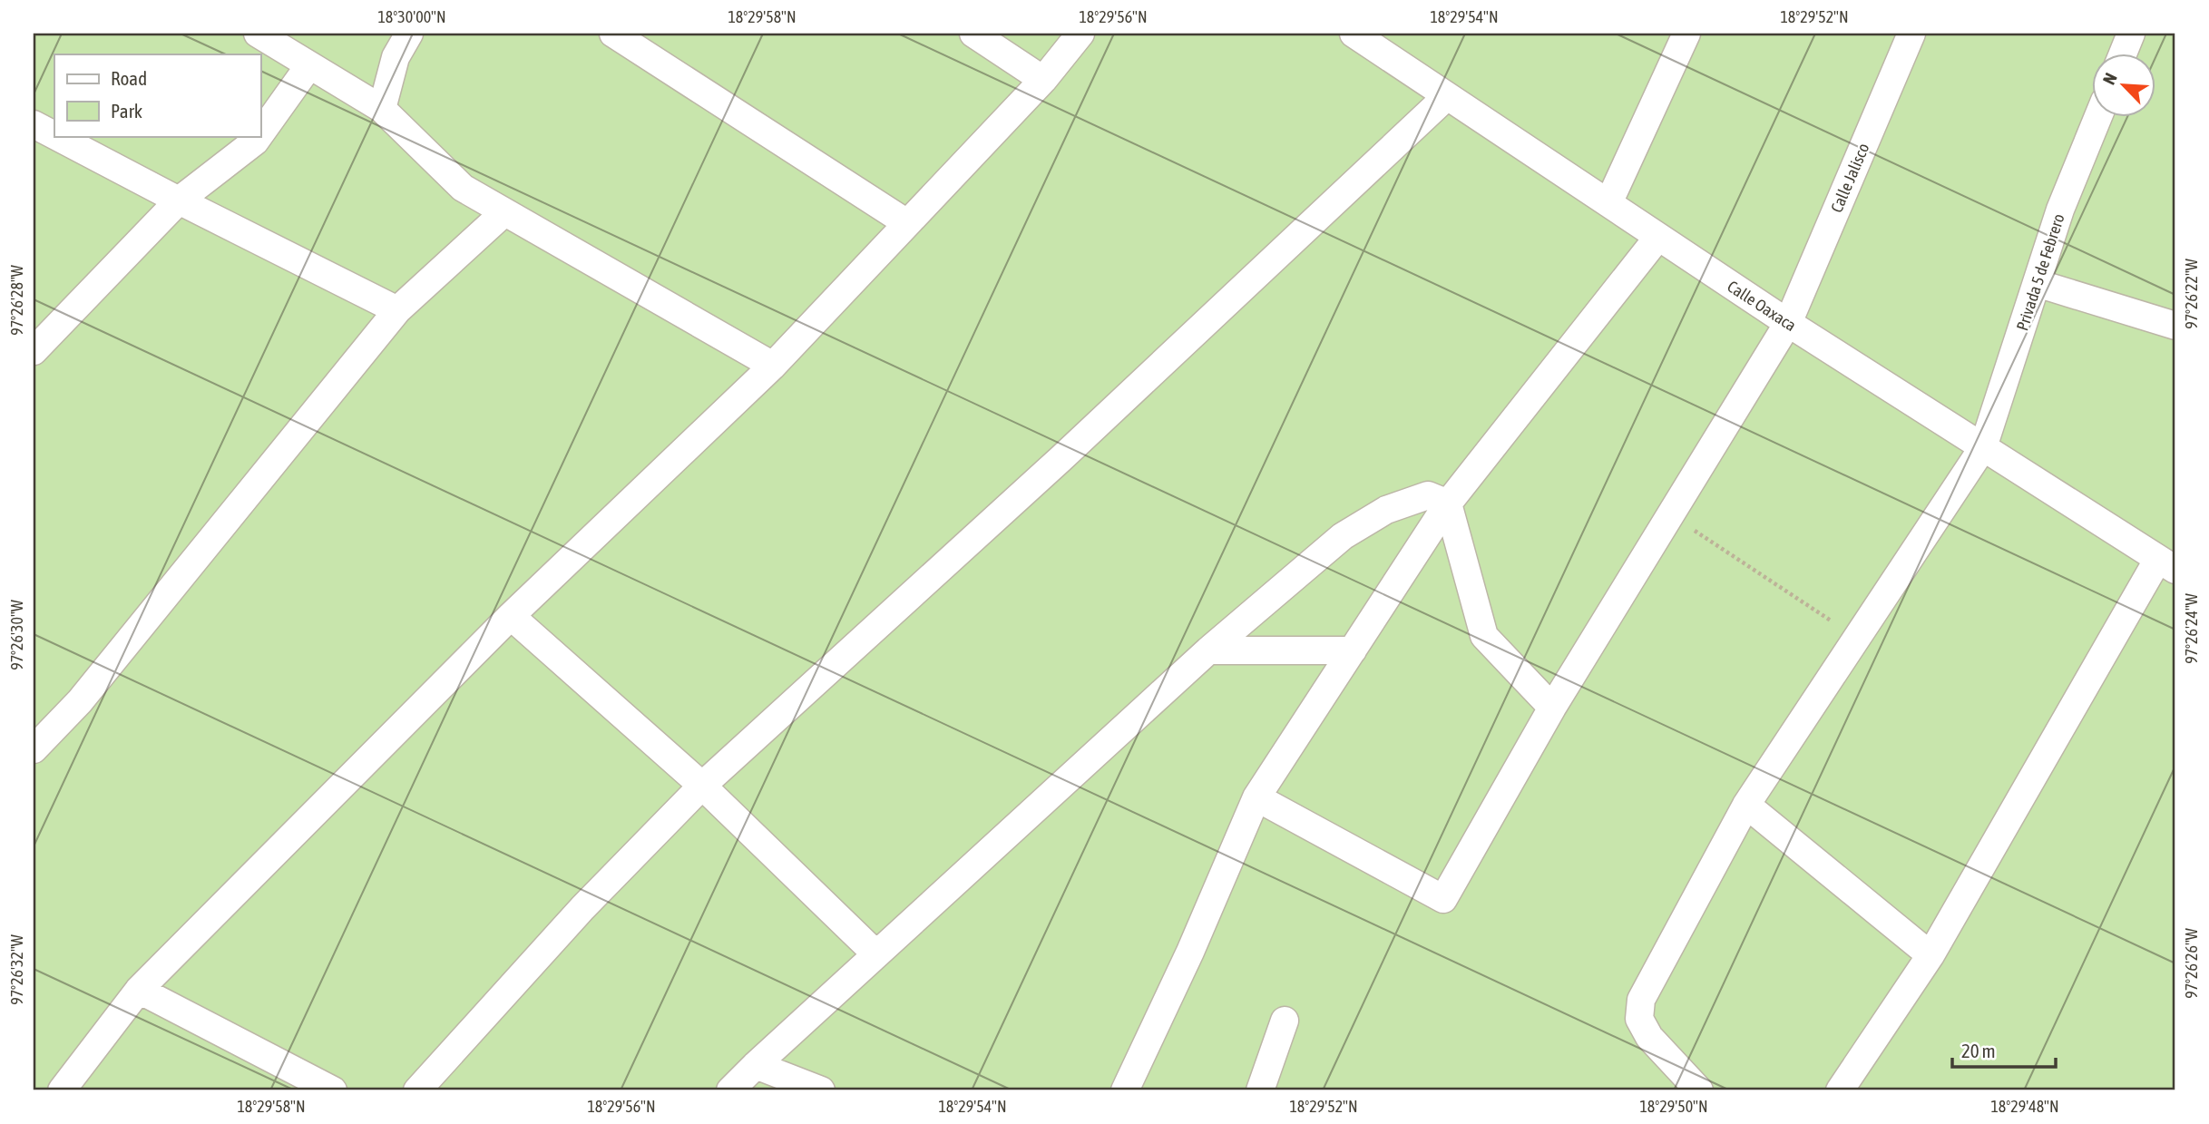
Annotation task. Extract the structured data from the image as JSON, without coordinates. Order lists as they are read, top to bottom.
{
  "streets": {
    "street": ["Calle Jalisco", "Privada 5 de Febrero", "Calle Oaxaca"]
  },
  "crossings": [
    ["Calle Jalisco", "Calle Oaxaca"],
    ["Privada 5 de Febrero", "Calle Oaxaca"]
  ],
  "legend": ["Road", "Park"],
  "scale_bar": "20 m",
  "north": "top left",
  "coordinates": [
    "18°30'00\"N",
    "18°29'58\"N",
    "18°29'56\"N",
    "18°29'54\"N",
    "18°29'52\"N",
    "97°26'22\"W",
    "97°26'28\"W",
    "97°26'24\"W",
    "97°26'30\"W",
    "97°26'26\"W",
    "97°26'32\"W",
    "18°29'50\"N",
    "18°29'48\"N"
  ]
}
